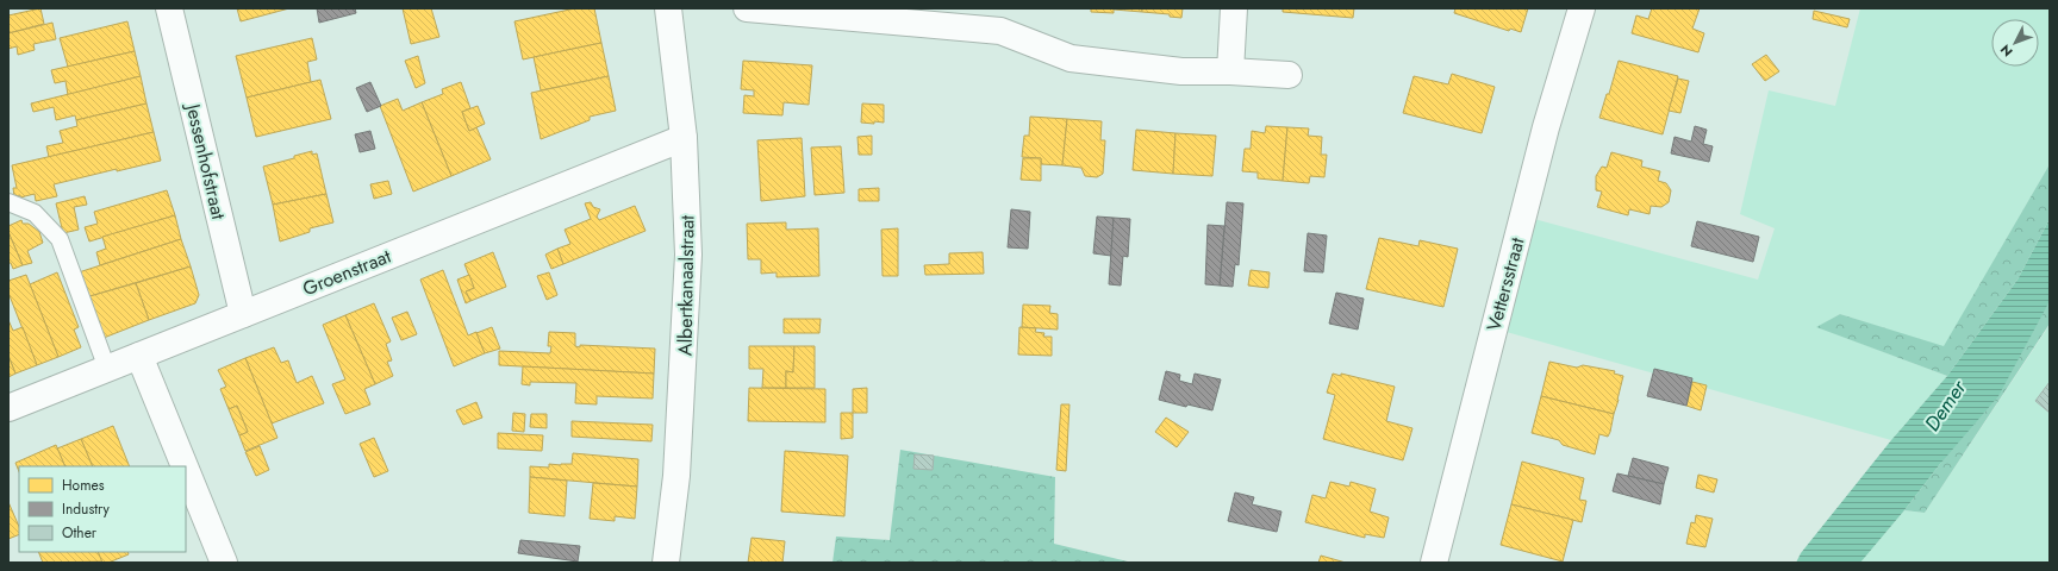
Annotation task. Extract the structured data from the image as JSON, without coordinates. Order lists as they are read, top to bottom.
{
  "streets": {
    "street": [
      "Jessenhofstraat",
      "Groenstraat",
      "Vettersstraat",
      "Albertkanaalstraat"
    ]
  },
  "crossings": [
    ["Jessenhofstraat", "Groenstraat"],
    ["Groenstraat", "Albertkanaalstraat"]
  ],
  "water": ["Demer"],
  "legend": ["Homes", "Industry", "Other"],
  "north": "bottom left"
}
